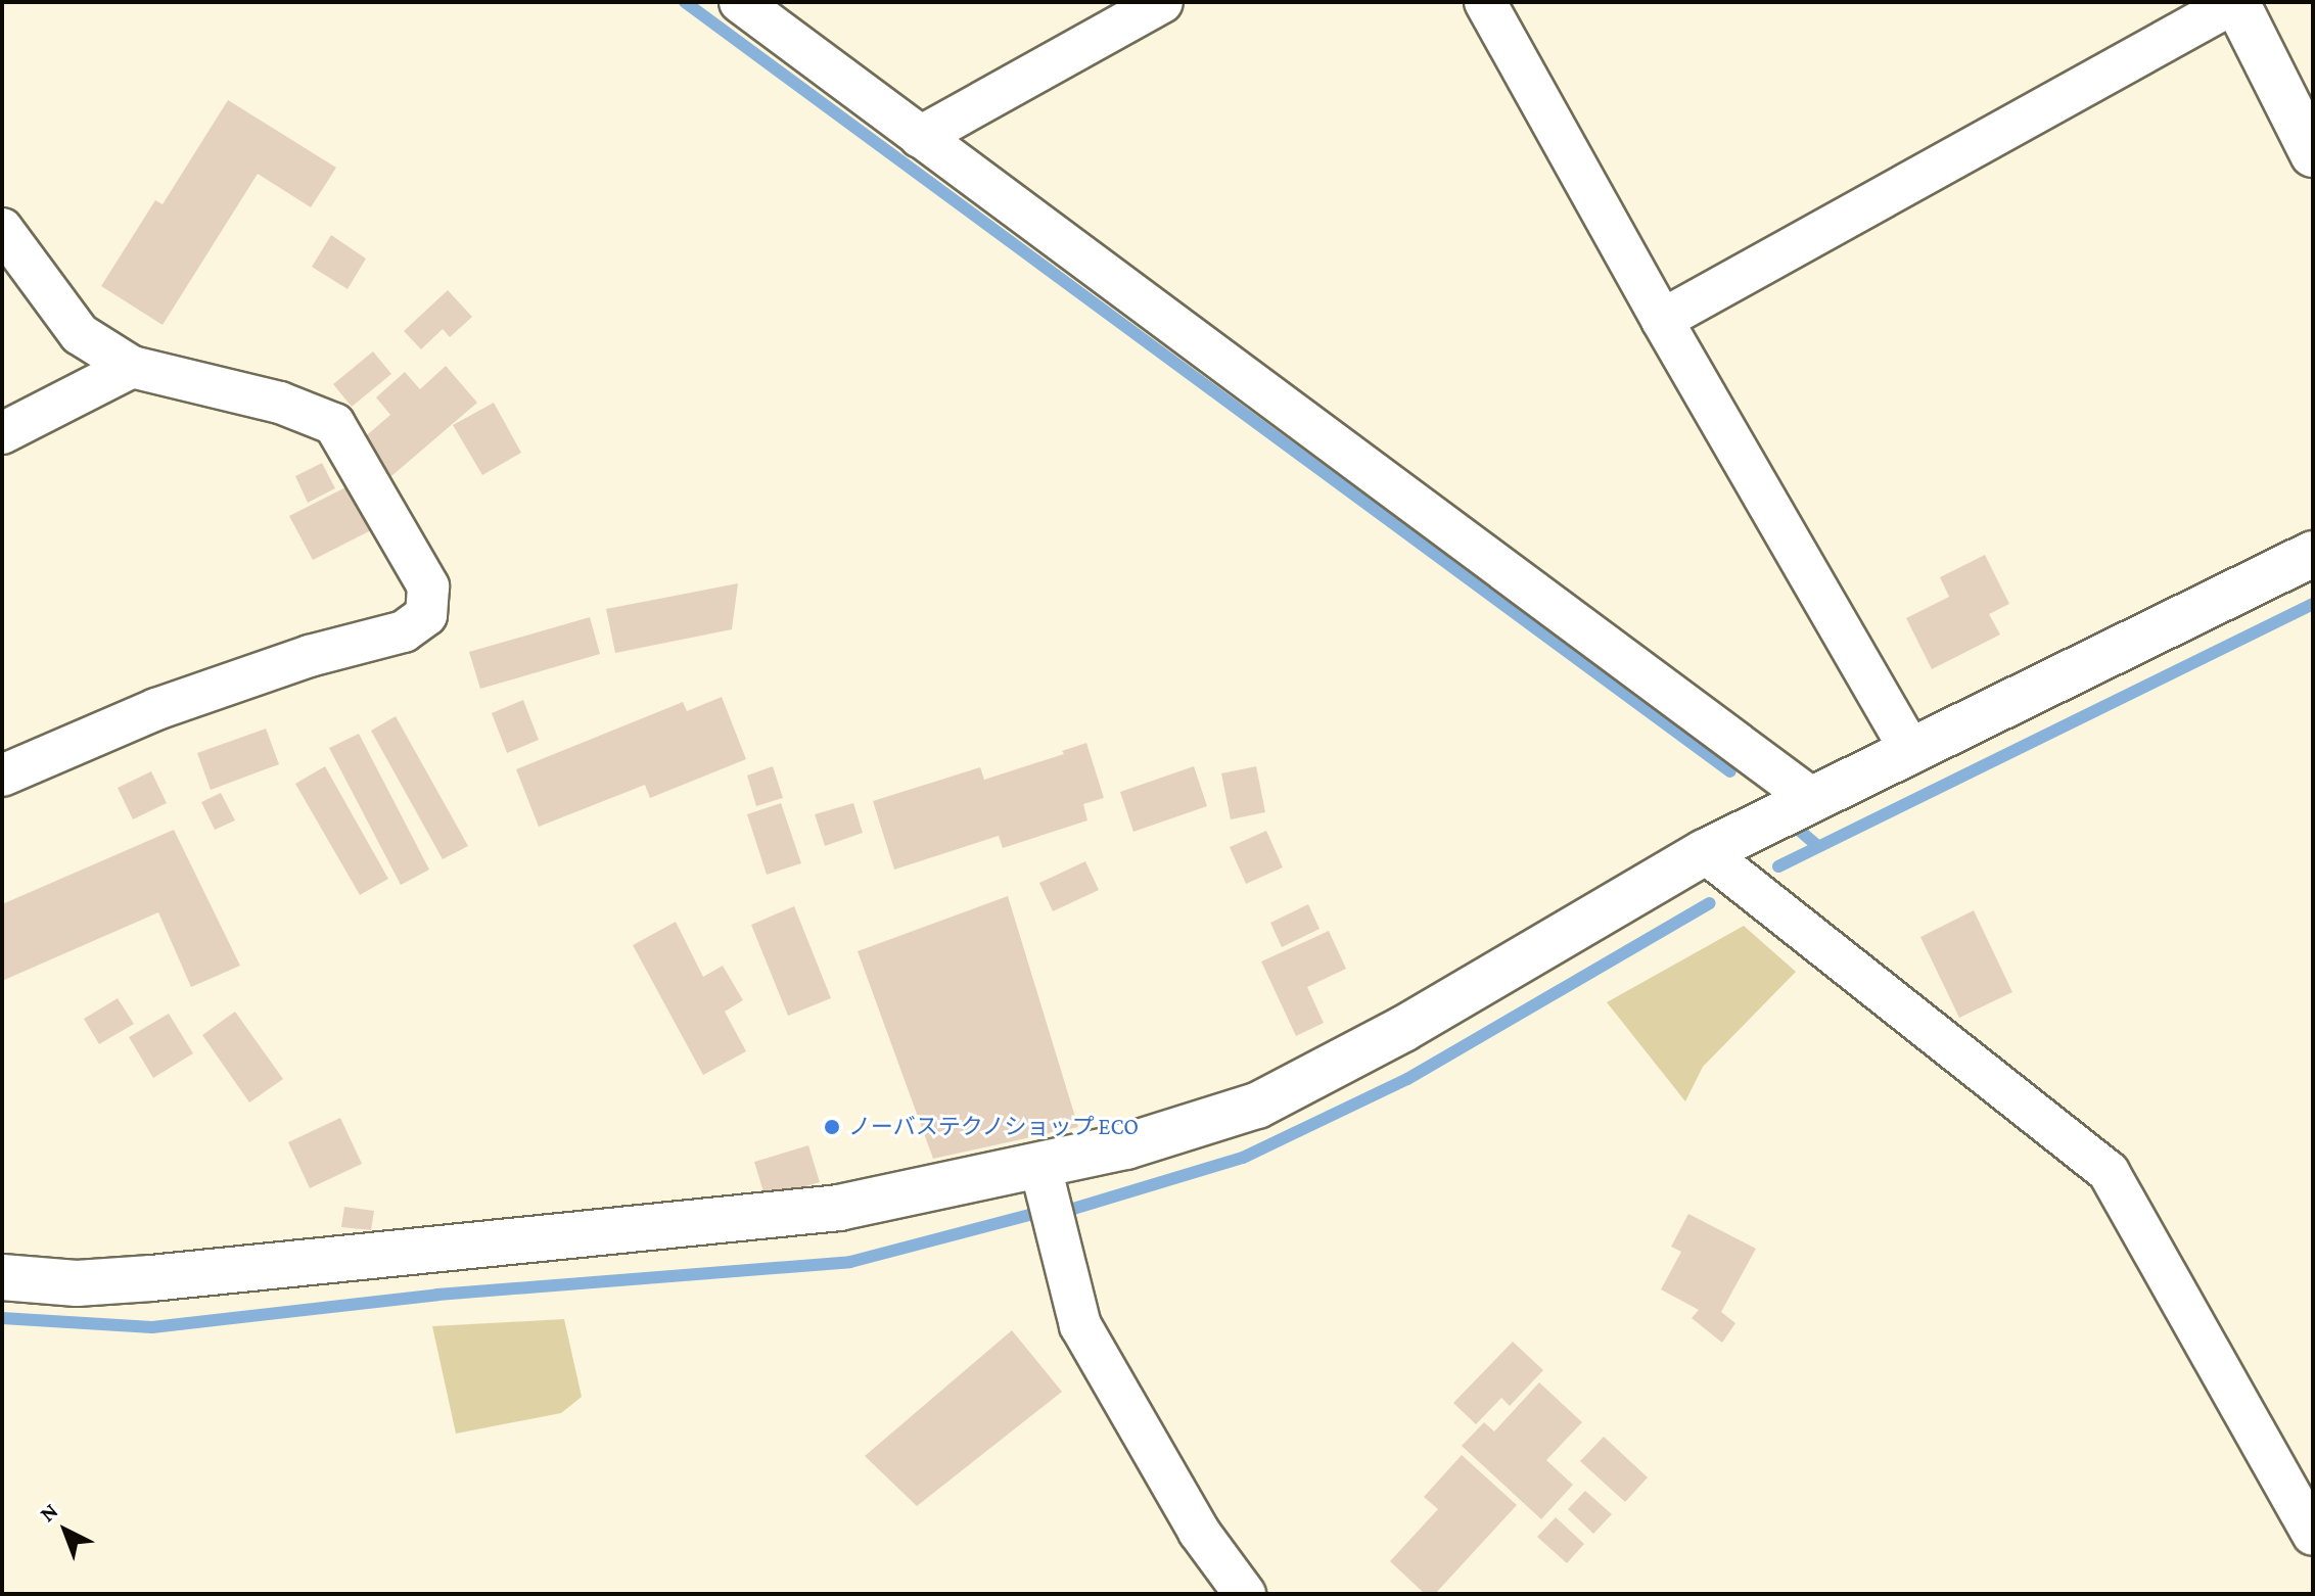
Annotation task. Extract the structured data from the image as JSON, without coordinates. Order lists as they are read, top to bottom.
{
  "places": ["ノーバステクノショップ ECO"],
  "north": "top left"
}
